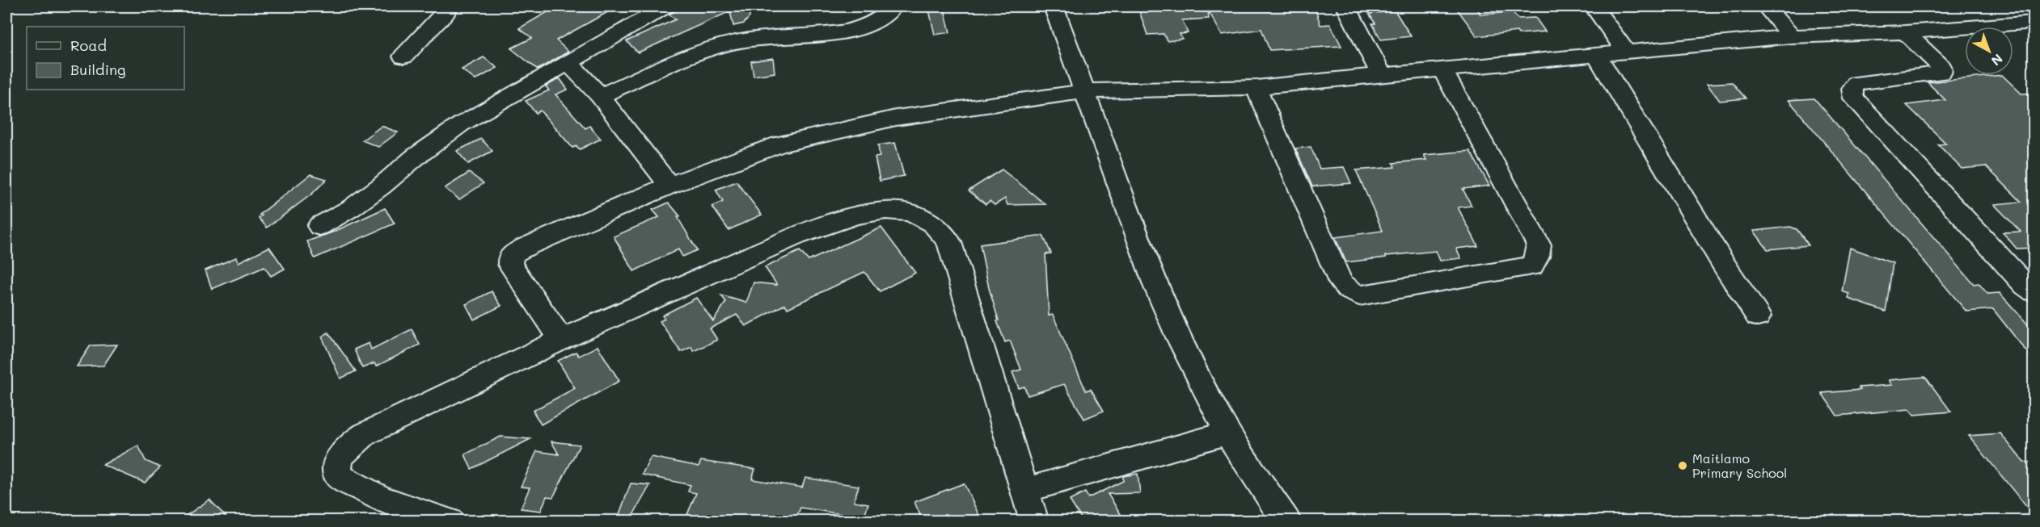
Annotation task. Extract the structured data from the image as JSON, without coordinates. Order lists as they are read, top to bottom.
{
  "places": ["Maitlamo Primary School"],
  "legend": ["Road", "Building"],
  "north": "bottom right"
}
